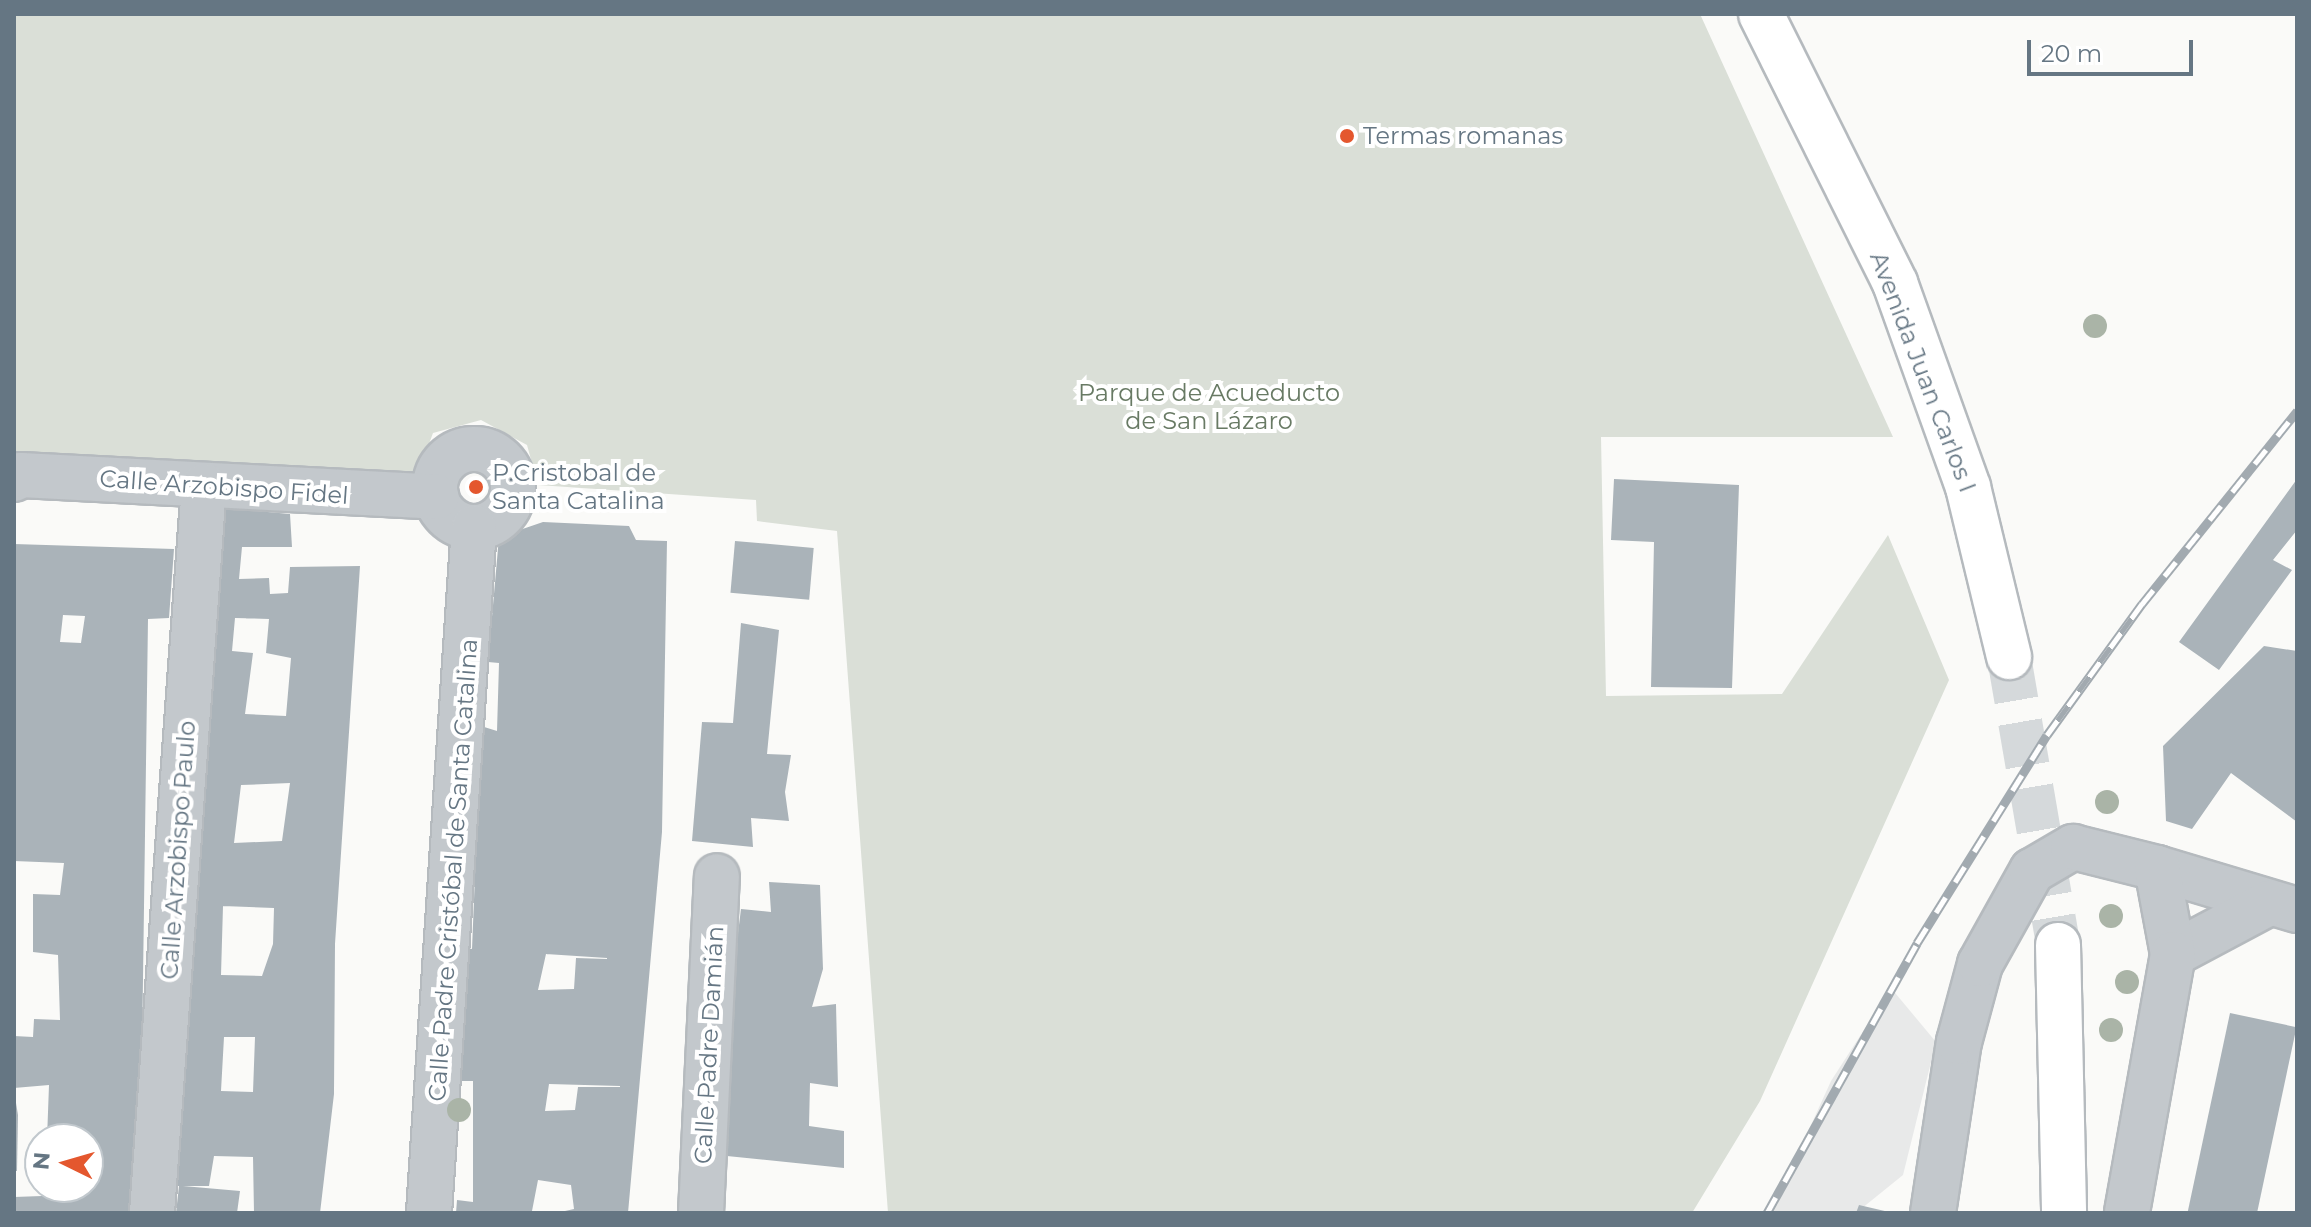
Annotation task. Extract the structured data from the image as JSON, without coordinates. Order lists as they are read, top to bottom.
{
  "streets": {
    "main road": ["Avenida Juan Carlos I"],
    "street": [
      "Calle Arzobispo Fidel",
      "Calle Arzobispo Paulo",
      "Calle Padre Cristóbal de Santa Catalina",
      "Calle Padre Damián"
    ]
  },
  "crossings": [
    ["Calle Arzobispo Fidel", "Calle Arzobispo Paulo"],
    ["Calle Arzobispo Fidel", "Calle Padre Cristóbal de Santa Catalina"]
  ],
  "parks": ["Parque de Acueducto de San Lázaro"],
  "places": ["Termas romanas", "P.Cristobal de Santa Catalina"],
  "scale_bar": "20 m",
  "north": "left"
}
